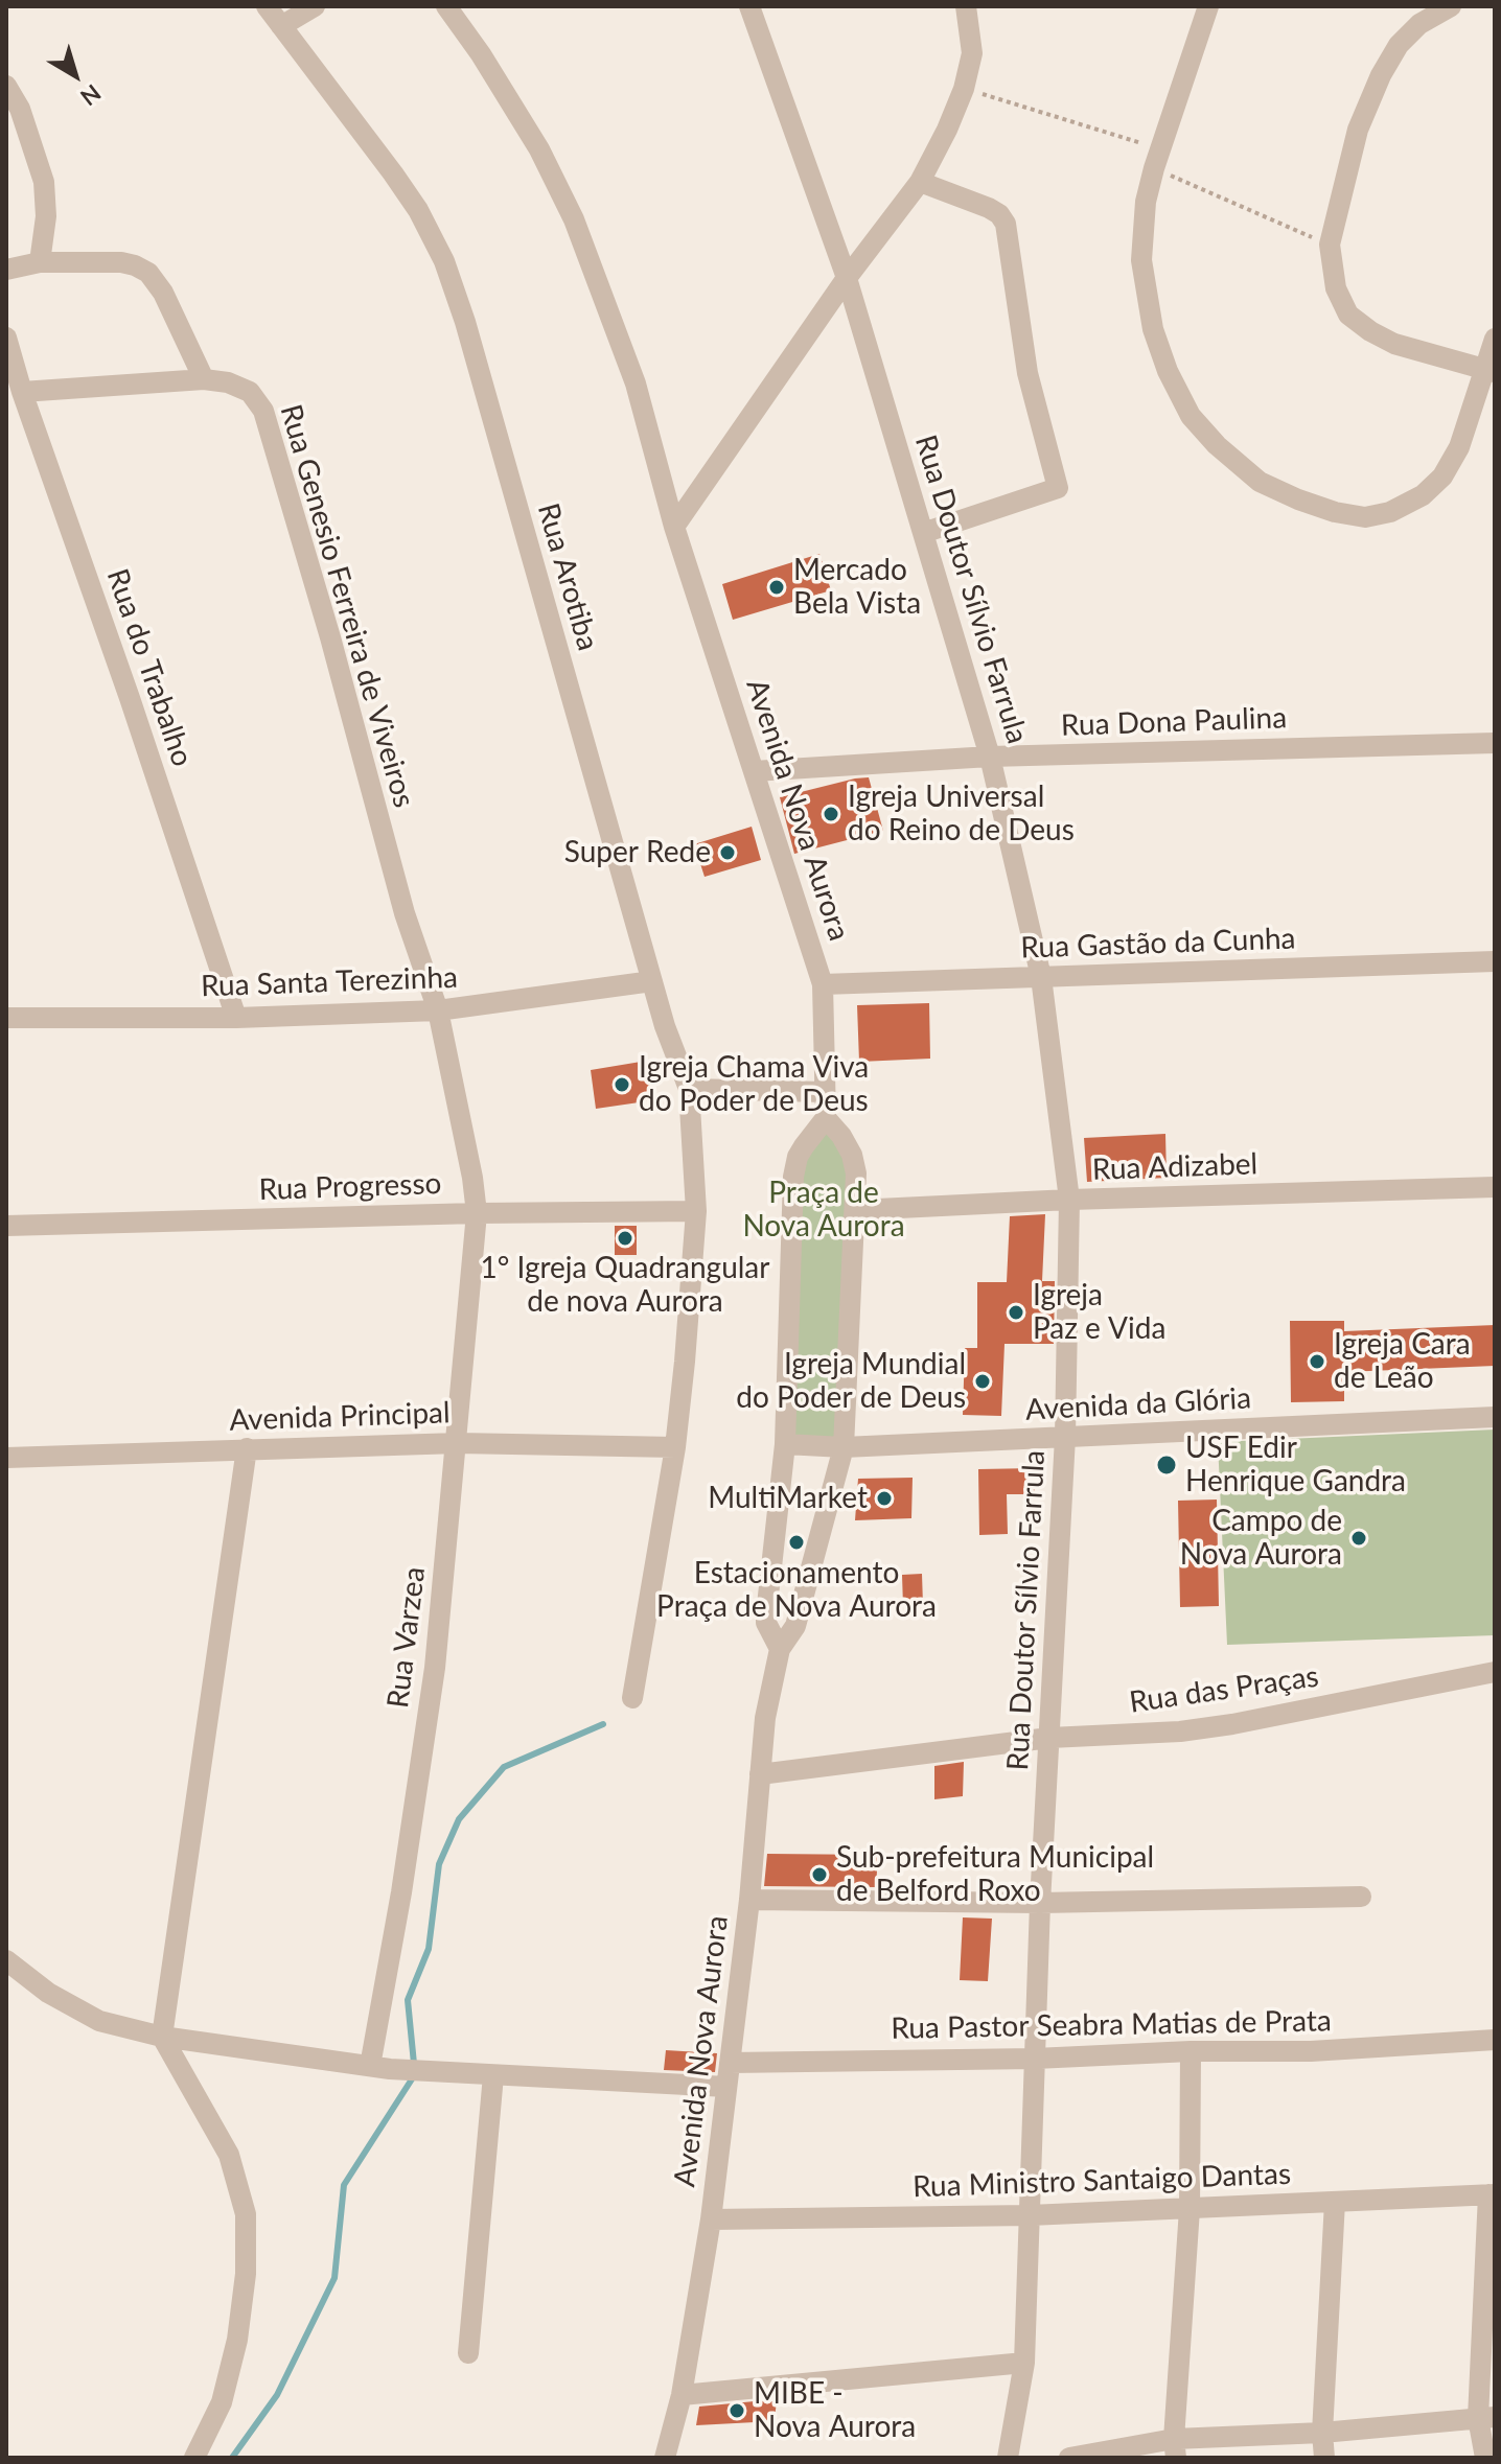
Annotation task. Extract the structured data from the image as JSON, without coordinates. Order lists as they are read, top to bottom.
{
  "streets": {
    "street": [
      "Rua Arotiba",
      "Rua Doutor Sílvio Farrula",
      "Rua Genesio Ferreira de Viveiros",
      "Rua do Trabalho",
      "Rua Dona Paulina",
      "Avenida Nova Aurora",
      "Rua Gastão da Cunha",
      "Rua Santa Terezinha",
      "Rua Adizabel",
      "Rua Progresso",
      "Avenida da Glória",
      "Avenida Principal",
      "Rua Varzea",
      "Rua das Praças",
      "Rua Pastor Seabra Matias de Prata",
      "Rua Ministro Santaigo Dantas"
    ]
  },
  "crossings": [
    ["Rua Arotiba", "Rua Santa Terezinha"],
    ["Rua Arotiba", "Rua Progresso"],
    ["Rua Arotiba", "Avenida Principal"],
    ["Rua Doutor Sílvio Farrula", "Rua Dona Paulina"],
    ["Rua Doutor Sílvio Farrula", "Rua Gastão da Cunha"],
    ["Rua Doutor Sílvio Farrula", "Rua Adizabel"],
    ["Rua Doutor Sílvio Farrula", "Avenida da Glória"],
    ["Rua Doutor Sílvio Farrula", "Rua das Praças"],
    ["Rua Doutor Sílvio Farrula", "Rua Pastor Seabra Matias de Prata"],
    ["Rua Doutor Sílvio Farrula", "Rua Ministro Santaigo Dantas"],
    ["Rua Genesio Ferreira de Viveiros", "Rua do Trabalho"],
    ["Rua Genesio Ferreira de Viveiros", "Rua Santa Terezinha"],
    ["Rua Genesio Ferreira de Viveiros", "Rua Progresso"],
    ["Rua Genesio Ferreira de Viveiros", "Rua Varzea"],
    ["Rua do Trabalho", "Rua Santa Terezinha"],
    ["Rua Dona Paulina", "Avenida Nova Aurora"],
    ["Avenida Nova Aurora", "Rua Gastão da Cunha"],
    ["Avenida Nova Aurora", "Rua Adizabel"],
    ["Avenida Nova Aurora", "Avenida da Glória"],
    ["Avenida Nova Aurora", "Rua das Praças"],
    ["Avenida Nova Aurora", "Rua Pastor Seabra Matias de Prata"],
    ["Avenida Nova Aurora", "Rua Ministro Santaigo Dantas"],
    ["Rua Progresso", "Rua Varzea"],
    ["Avenida Principal", "Rua Varzea"]
  ],
  "parks": ["Praça de Nova Aurora"],
  "places": [
    "Mercado Bela Vista",
    "Igreja Universal do Reino de Deus",
    "Super Rede",
    "Igreja Chama Viva do Poder de Deus",
    "1° Igreja Quadrangular de nova Aurora",
    "Igreja Paz e Vida",
    "Igreja Cara de Leão",
    "Igreja Mundial do Poder de Deus",
    "USF Edir Henrique Gandra",
    "MultiMarket",
    "Campo de Nova Aurora",
    "Estacionamento Praça de Nova Aurora",
    "Sub-prefeitura Municipal de Belford Roxo",
    "MIBE - Nova Aurora"
  ],
  "north": "bottom right"
}
